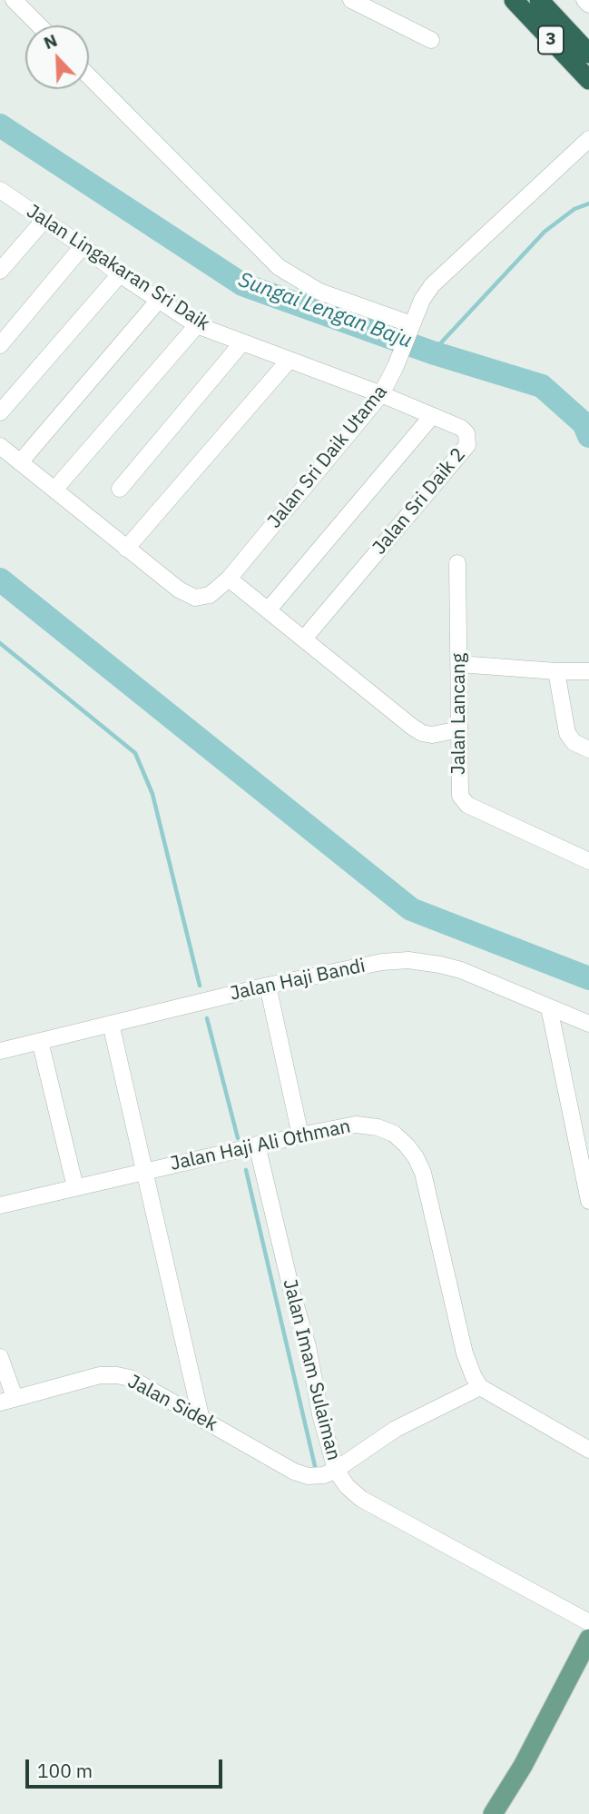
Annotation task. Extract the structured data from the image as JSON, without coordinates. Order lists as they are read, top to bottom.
{
  "streets": {
    "highway": ["3"],
    "street": [
      "Jalan Lingakaran Sri Daik",
      "Jalan Sri Daik Utama",
      "Jalan Sri Daik 2",
      "Jalan Lancang",
      "Jalan Haji Bandi",
      "Jalan Haji Ali Othman",
      "Jalan Imam Sulaiman",
      "Jalan Sidek"
    ]
  },
  "crossings": [
    ["Jalan Lingakaran Sri Daik", "Jalan Sri Daik Utama"],
    ["Jalan Lingakaran Sri Daik", "Jalan Sri Daik 2"],
    ["Jalan Sri Daik Utama", "Jalan Sri Daik 2"],
    ["Jalan Haji Ali Othman", "Jalan Imam Sulaiman"],
    ["Jalan Imam Sulaiman", "Jalan Sidek"]
  ],
  "water": ["Sungai Lengan Baju"],
  "scale_bar": "100 m",
  "north": "top left"
}
